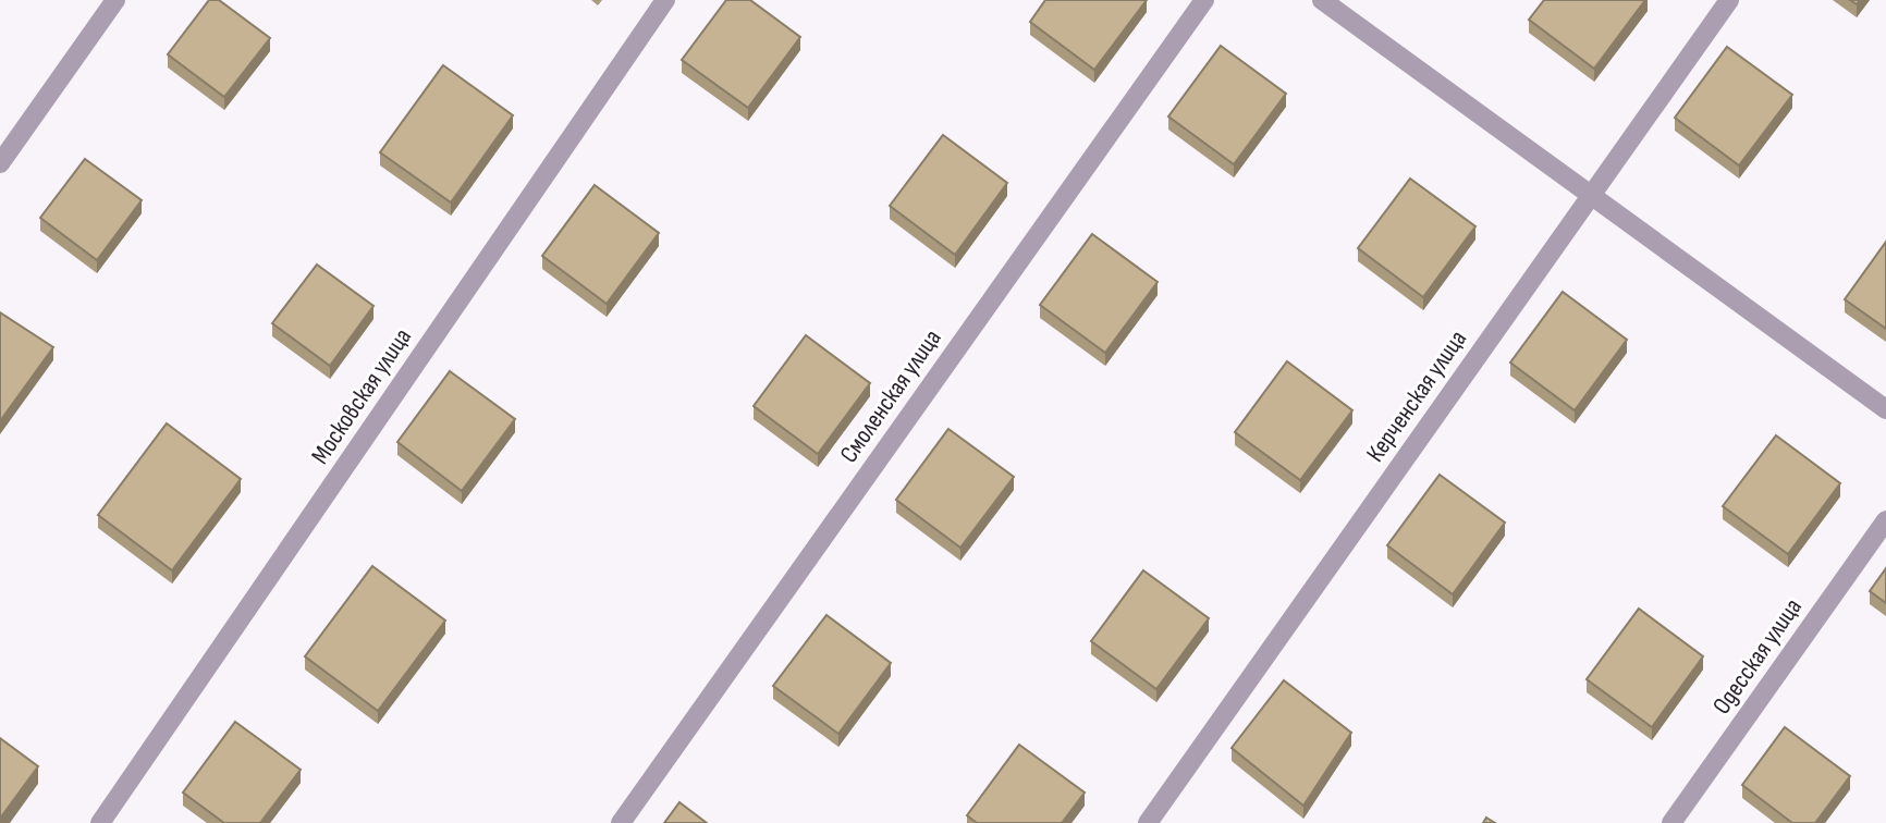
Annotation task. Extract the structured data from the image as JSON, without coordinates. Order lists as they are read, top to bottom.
{
  "streets": {
    "street": [
      "Московская улица",
      "Смоленская улица",
      "Керченская улица",
      "Одесская улица"
    ]
  }
}
